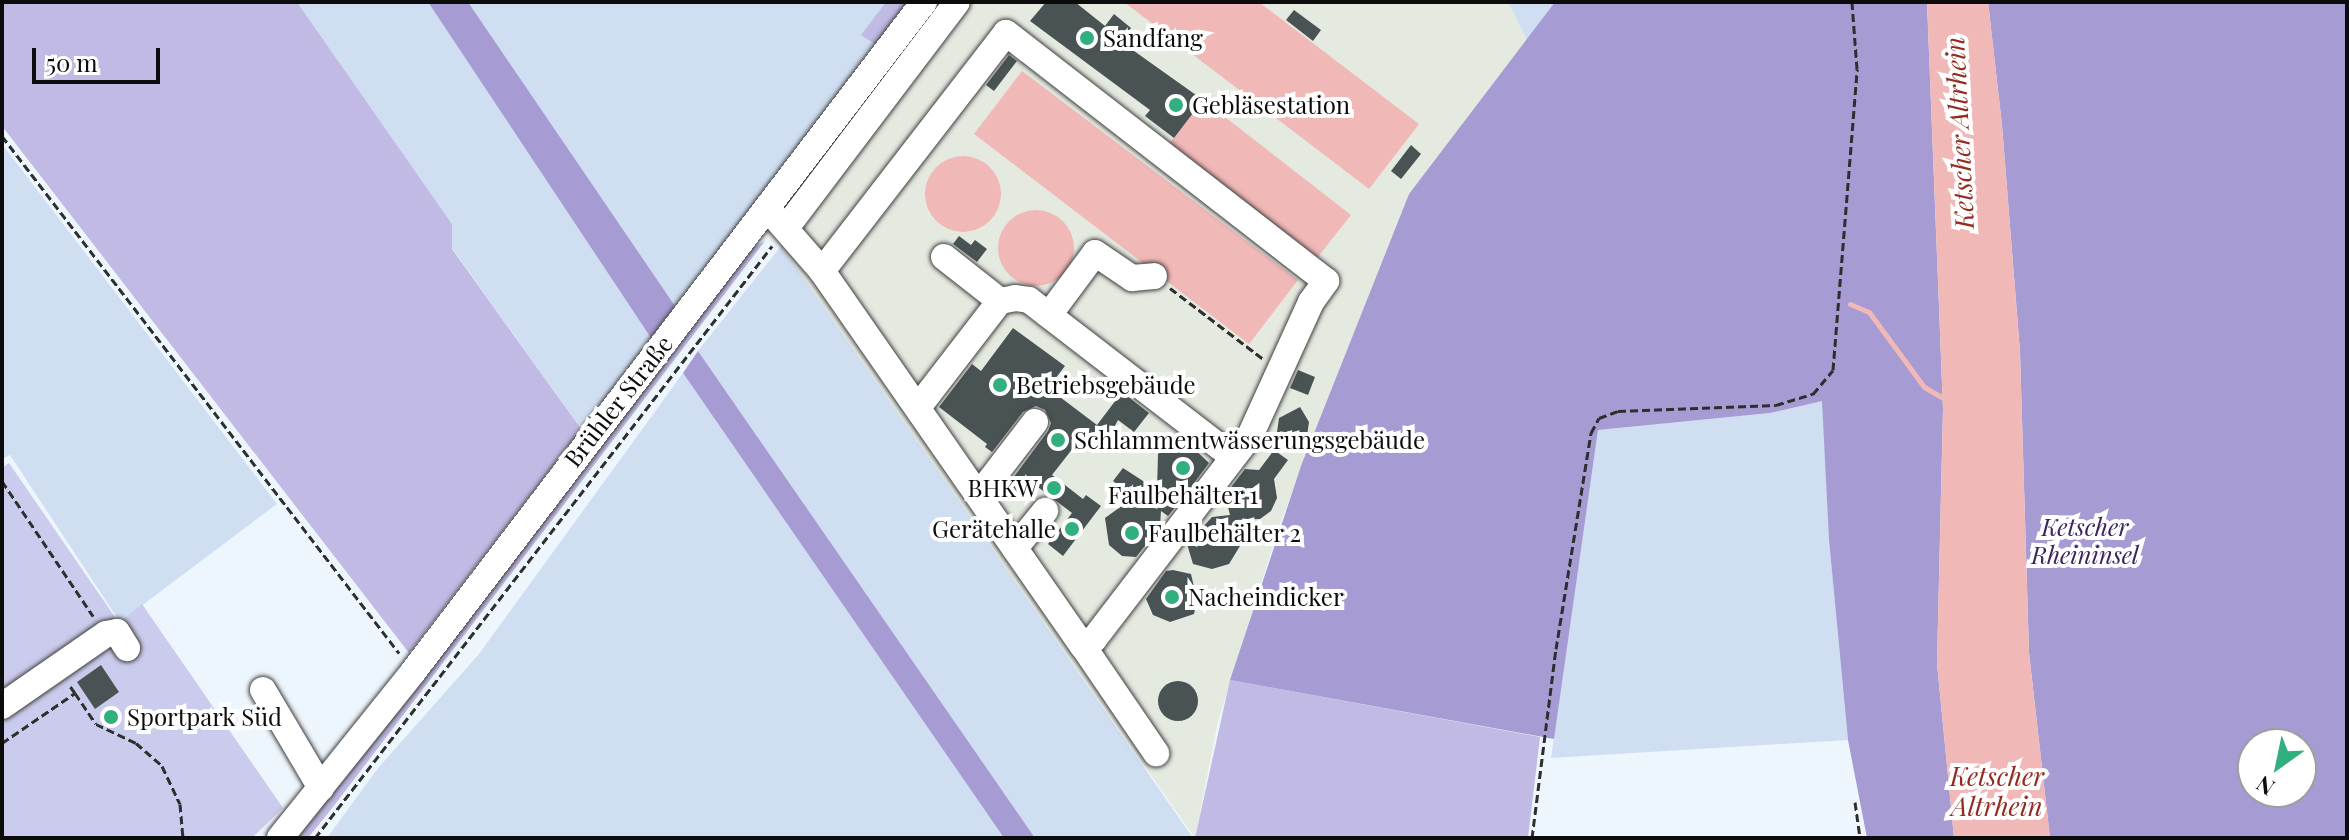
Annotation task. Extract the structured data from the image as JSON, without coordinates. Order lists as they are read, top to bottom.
{
  "streets": {
    "street": ["Brühler Straße"]
  },
  "water": ["Ketscher Altrhein"],
  "parks": ["Ketscher Rheininsel"],
  "places": [
    "Sandfang",
    "Gebläsestation",
    "Betriebsgebäude",
    "Schlammentwässerungsgebäude",
    "Faulbehälter 1",
    "BHKW",
    "Gerätehalle",
    "Faulbehälter 2",
    "Nacheindicker",
    "Sportpark Süd"
  ],
  "scale_bar": "50 m",
  "north": "bottom left"
}
